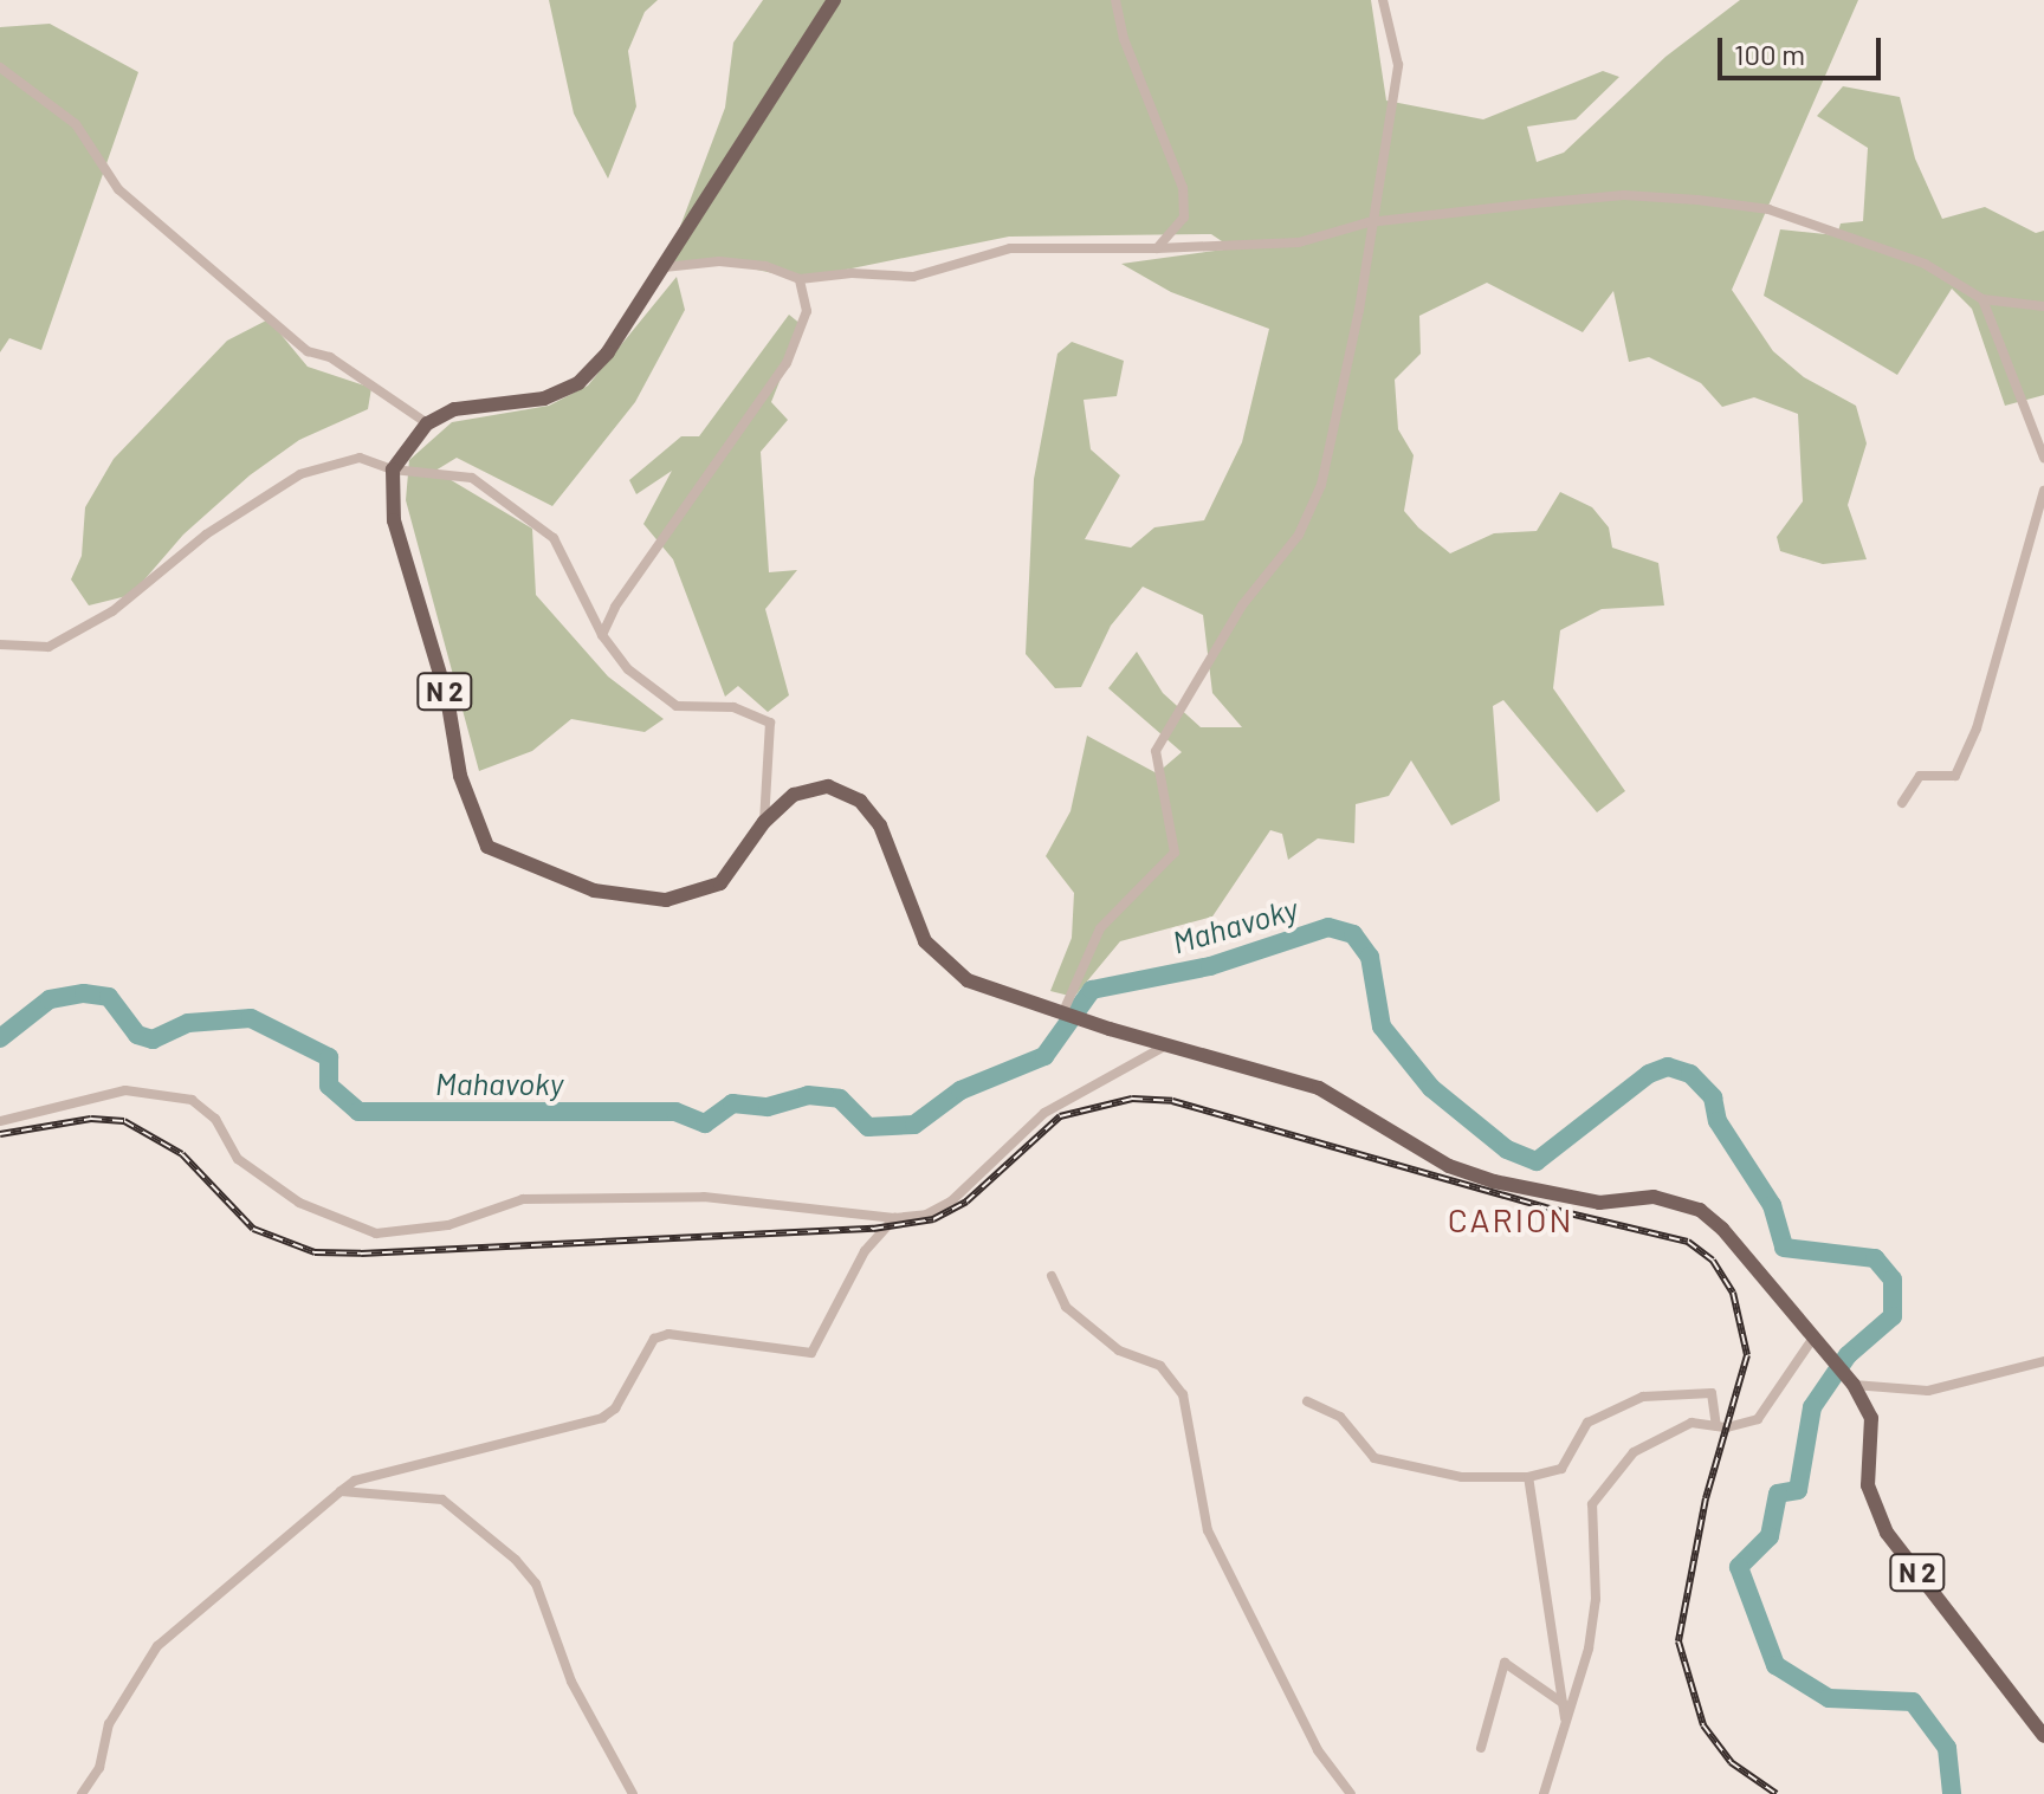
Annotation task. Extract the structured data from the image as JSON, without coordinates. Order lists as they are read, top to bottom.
{
  "streets": {
    "main road": ["N 2"]
  },
  "districts": ["CARION"],
  "water": ["Mahavoky"],
  "scale_bar": "100 m"
}
